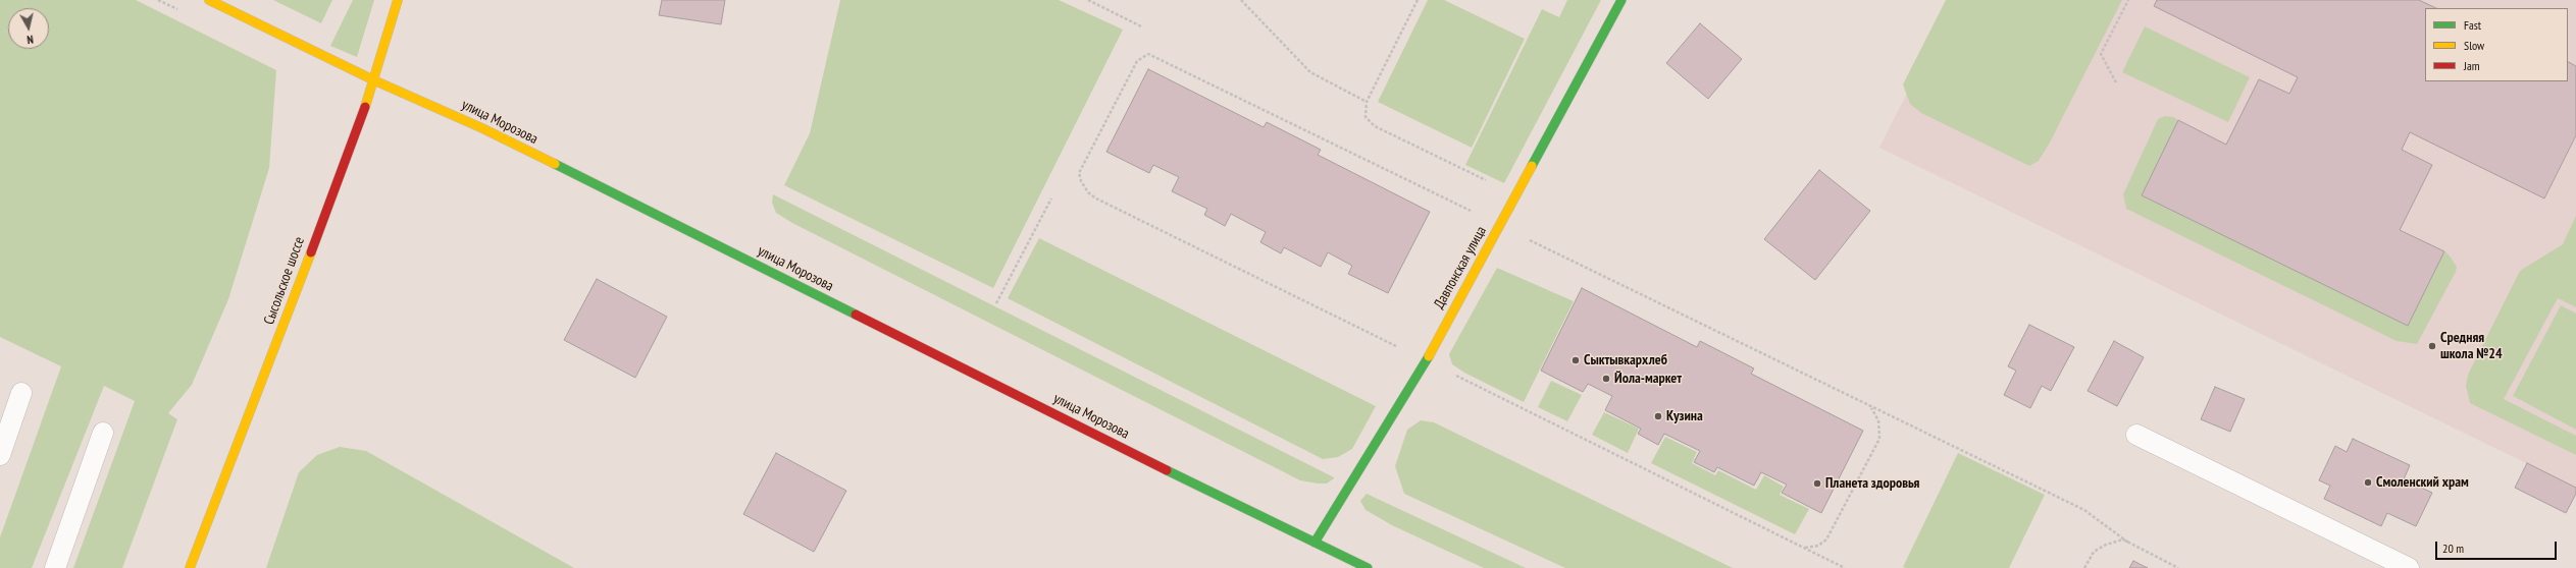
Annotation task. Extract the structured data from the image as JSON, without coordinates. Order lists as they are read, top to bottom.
{
  "streets": {
    "main road": ["улица Морозова", "Давпонская улица", "Сысольское шоссе"]
  },
  "crossings": [
    ["улица Морозова", "Давпонская улица"],
    ["улица Морозова", "Сысольское шоссе"]
  ],
  "places": [
    "Средняя школа №24",
    "Сыктывкархлеб",
    "Йола-маркет",
    "Кузина",
    "Смоленский храм",
    "Планета здоровья"
  ],
  "legend": ["Fast", "Slow", "Jam"],
  "scale_bar": "20 m",
  "north": "bottom"
}
